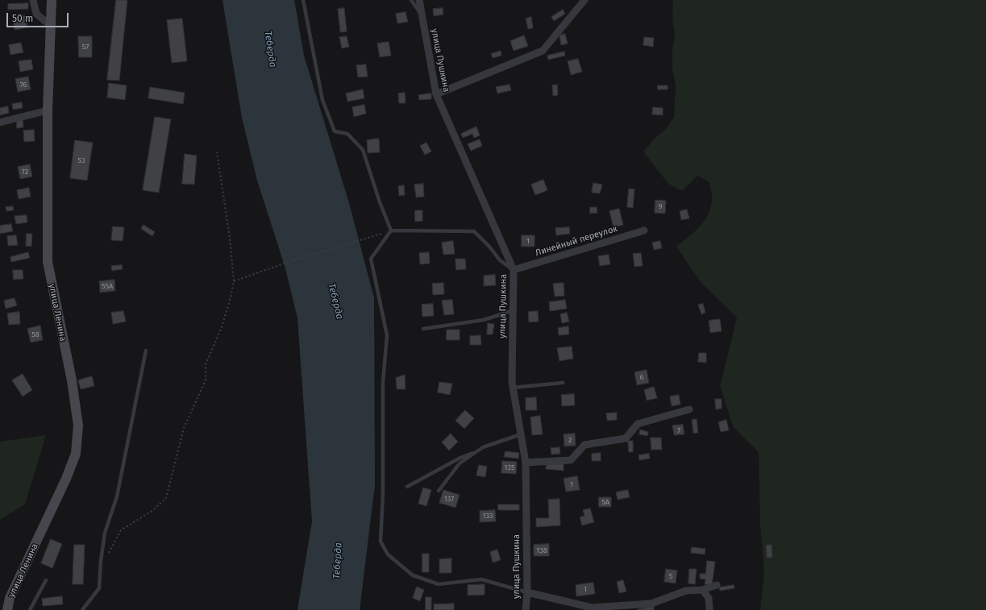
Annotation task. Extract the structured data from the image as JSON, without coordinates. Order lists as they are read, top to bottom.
{
  "streets": {
    "main road": ["улица Ленина"],
    "street": ["улица Пушкина", "Линейный переулок"]
  },
  "crossings": [
    ["улица Пушкина", "Линейный переулок"]
  ],
  "water": ["Теберда"],
  "house_numbers": [
    "57",
    "76",
    "53",
    "72",
    "9",
    "1",
    "55А",
    "58",
    "6",
    "7",
    "2",
    "135",
    "1",
    "137",
    "5А",
    "133",
    "138",
    "5",
    "1"
  ],
  "scale_bar": "50 m"
}
